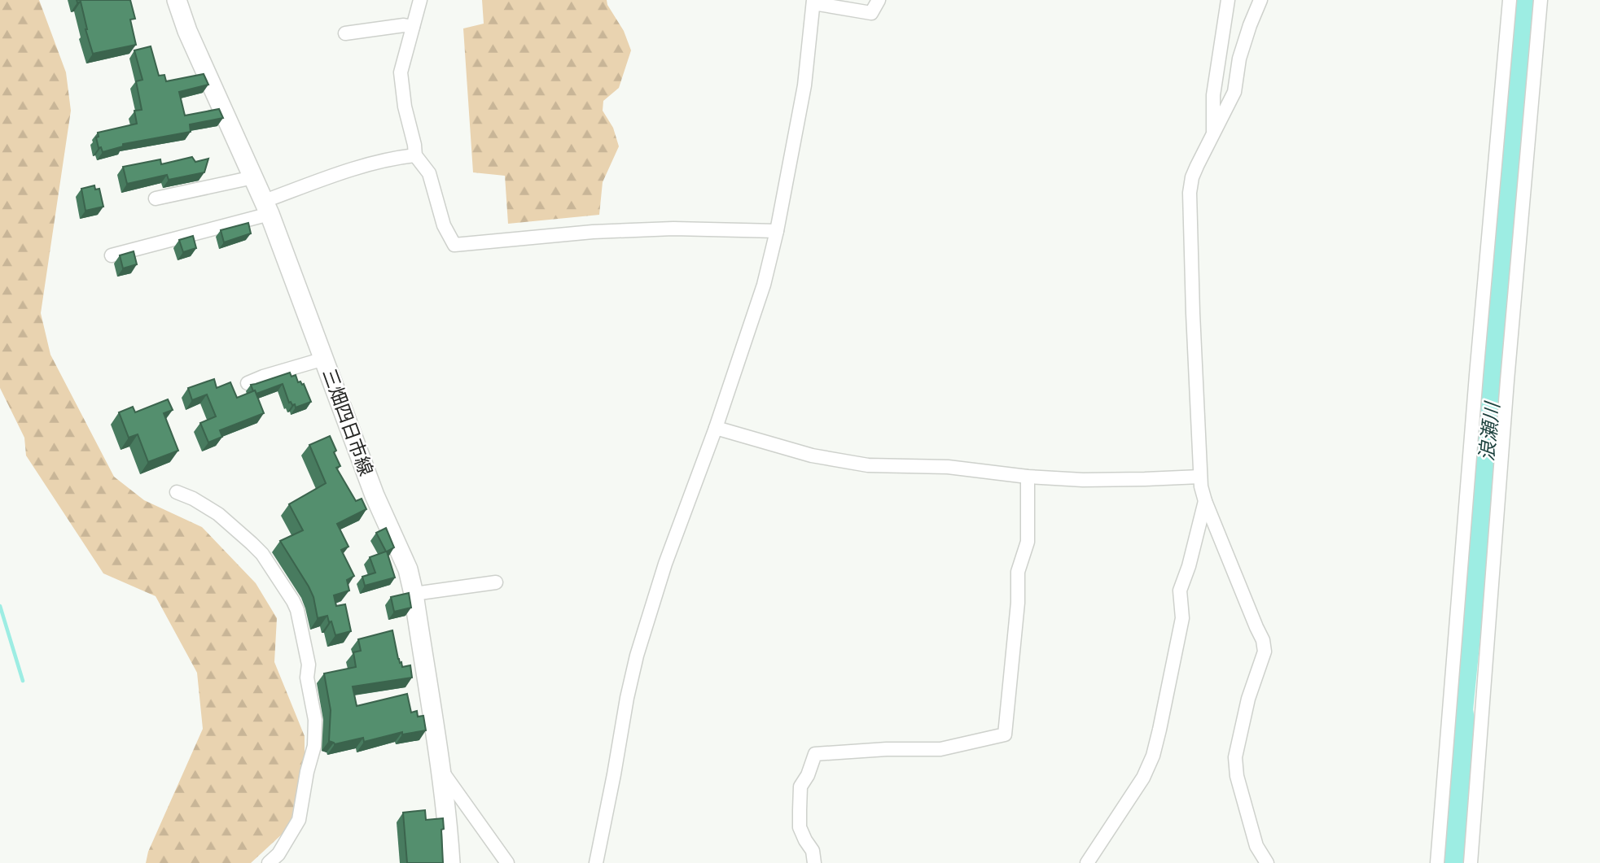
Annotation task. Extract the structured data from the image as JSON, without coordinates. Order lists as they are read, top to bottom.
{
  "streets": {
    "main road": ["三畑四日市線"]
  },
  "water": ["浪瀬川"]
}
